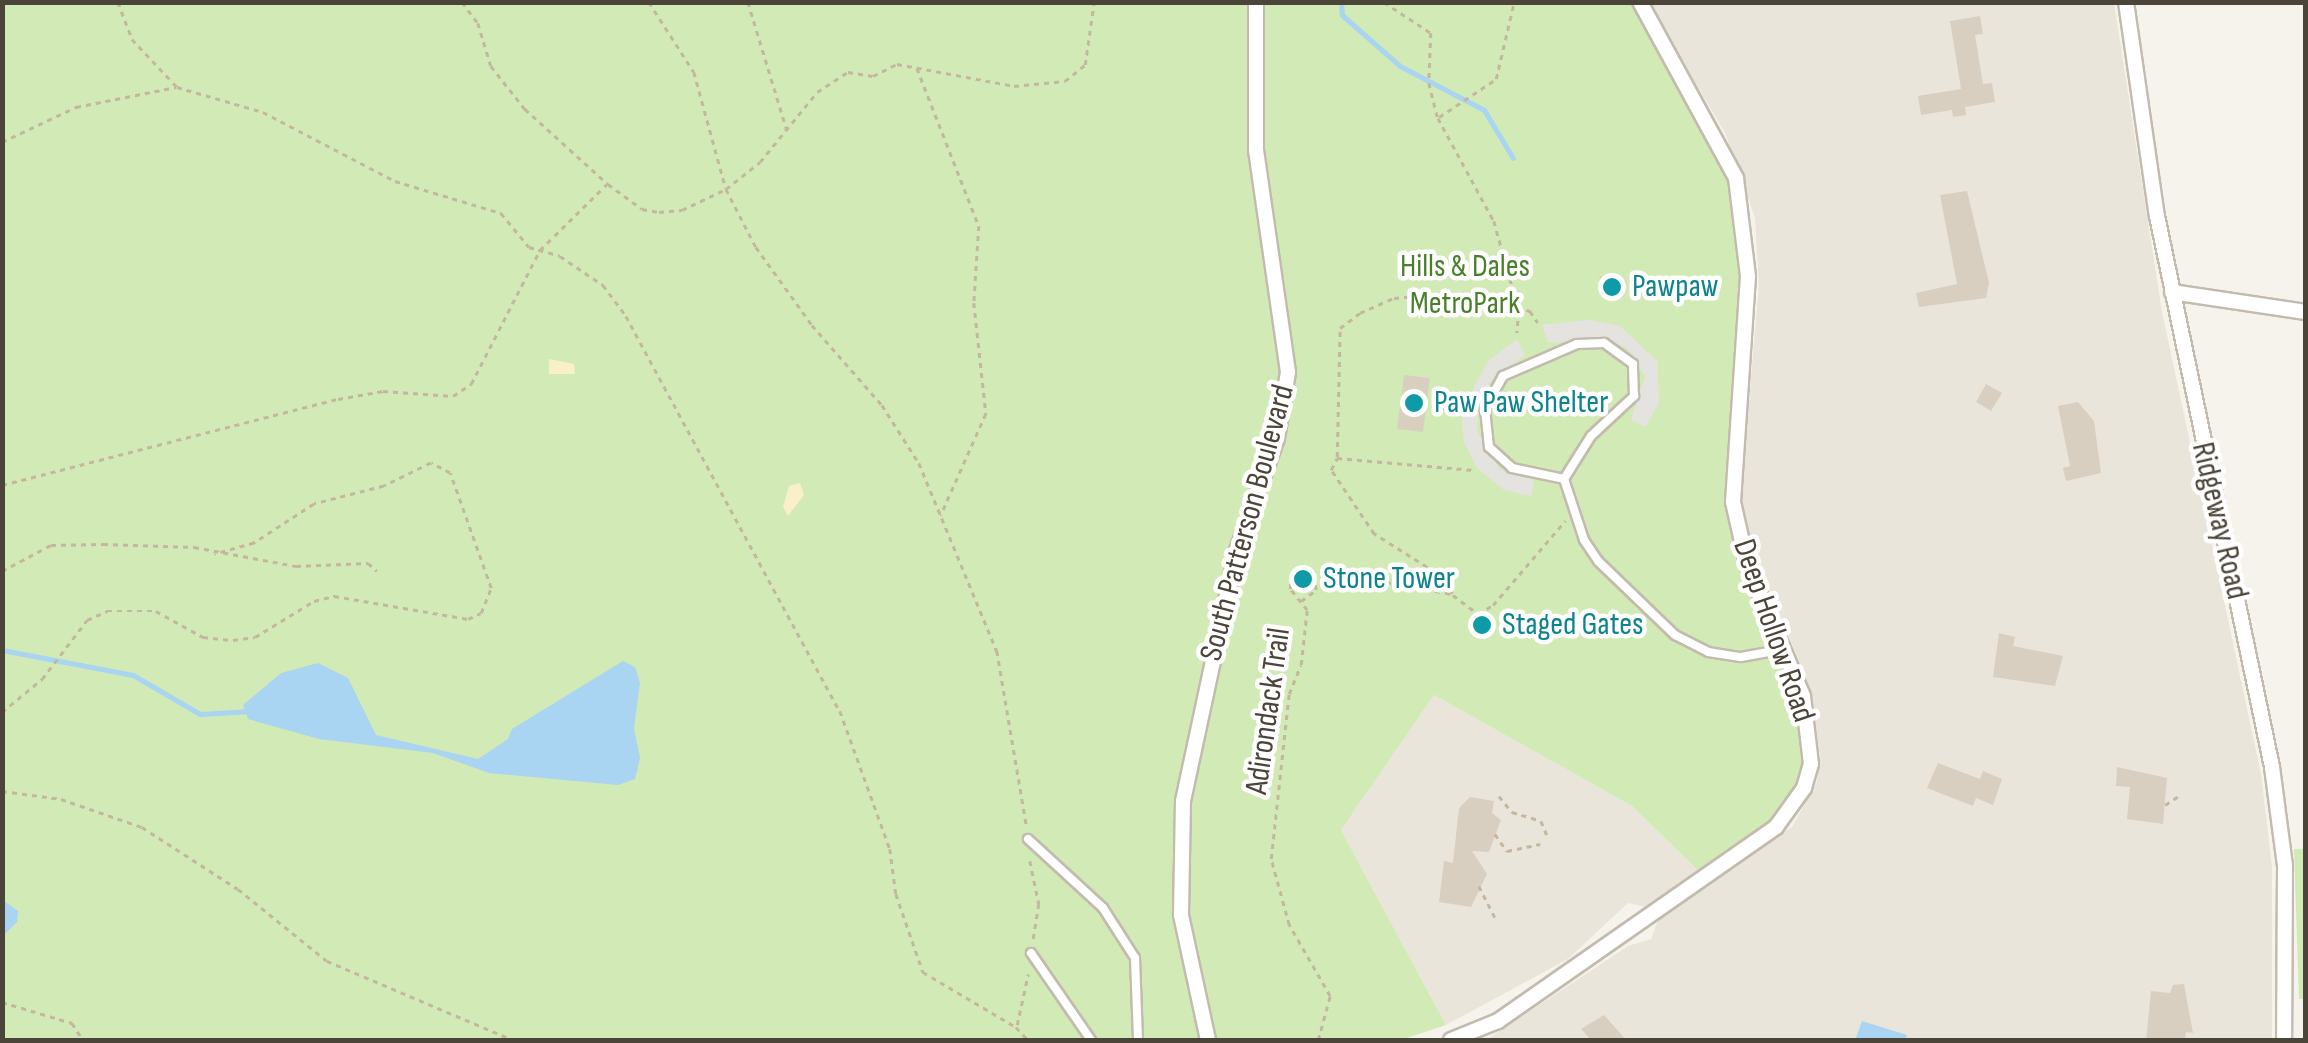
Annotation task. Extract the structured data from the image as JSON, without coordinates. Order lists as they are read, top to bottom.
{
  "streets": {
    "street": ["Ridgeway Road", "South Patterson Boulevard", "Deep Hollow Road"],
    "path": ["Adirondack Trail"]
  },
  "parks": ["Hills & Dales MetroPark"],
  "places": [
    "Pawpaw",
    "Paw Paw Shelter",
    "Stone Tower",
    "Staged Gates"
  ]
}
